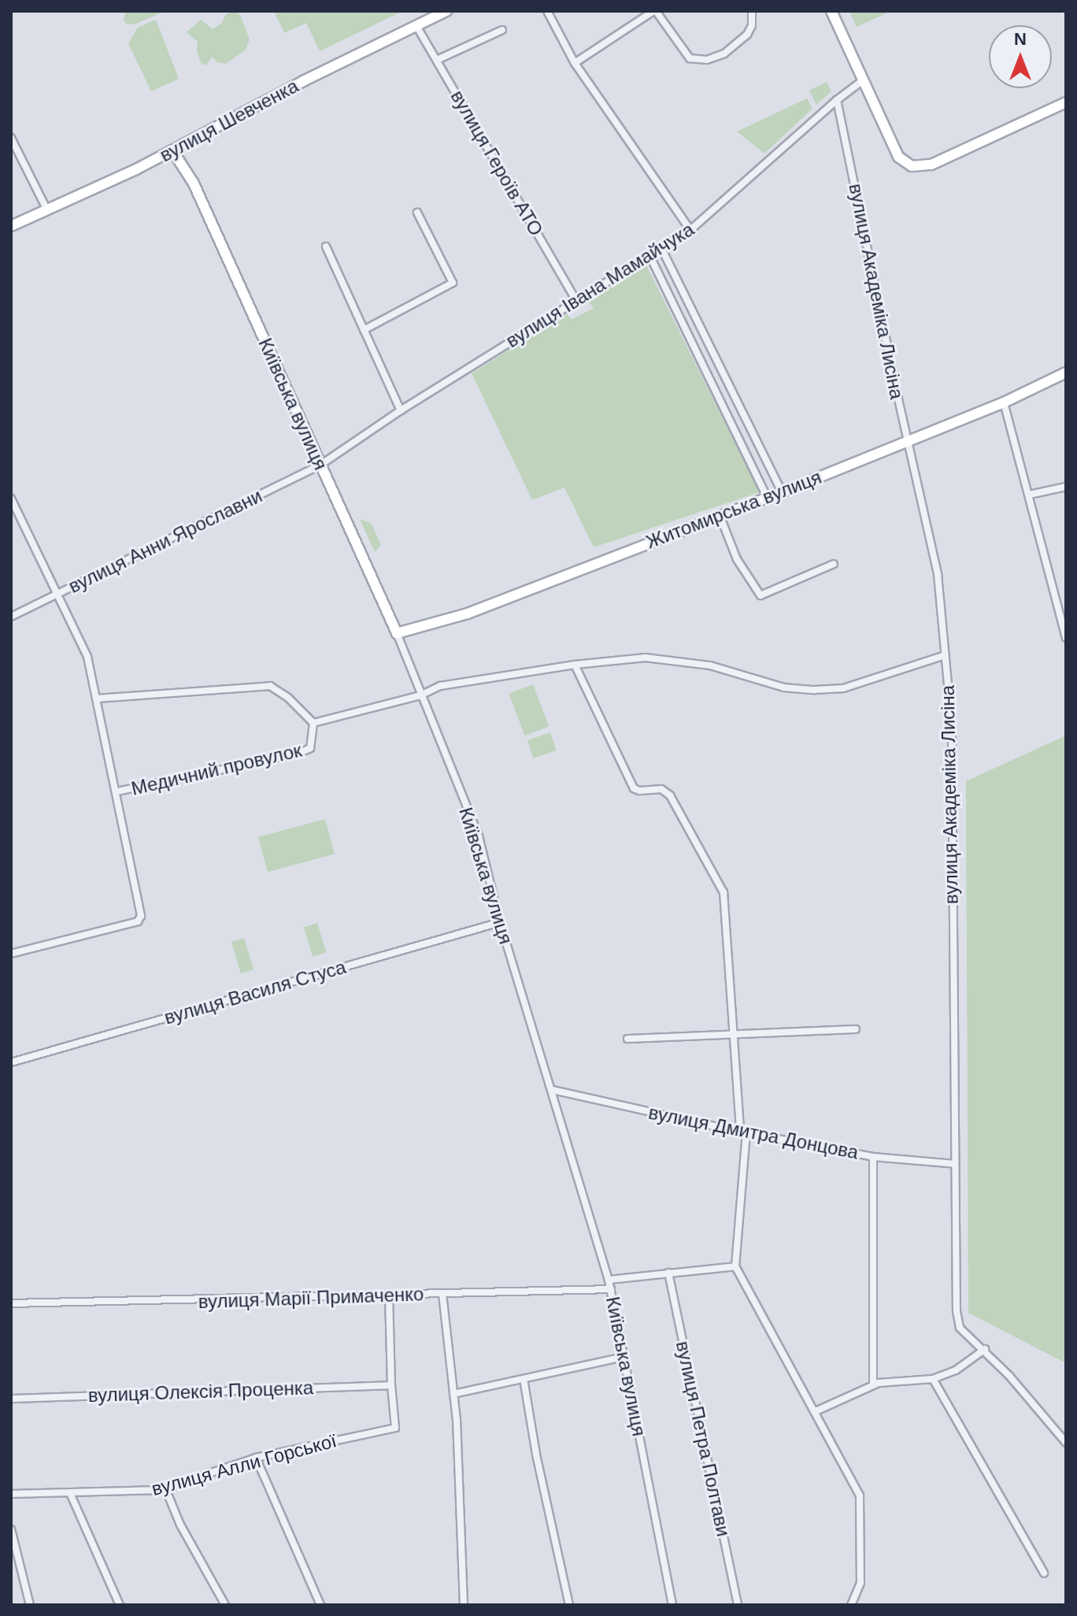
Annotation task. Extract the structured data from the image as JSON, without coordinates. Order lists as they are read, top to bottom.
{
  "streets": {
    "main road": ["вулиця Шевченка", "Київська вулиця", "Житомирська вулиця"],
    "street": [
      "вулиця Героїв АТО",
      "вулиця Івана Мамайчука",
      "вулиця Академіка Лисіна",
      "вулиця Анни Ярославни",
      "Медичний провулок",
      "вулиця Василя Стуса",
      "вулиця Дмитра Донцова",
      "вулиця Марії Примаченко",
      "вулиця Олексія Проценка",
      "вулиця Петра Полтави",
      "вулиця Алли Горської"
    ]
  },
  "crossings": [
    ["вулиця Шевченка", "вулиця Героїв АТО"],
    ["вулиця Шевченка", "Київська вулиця"],
    ["вулиця Героїв АТО", "вулиця Івана Мамайчука"],
    ["вулиця Івана Мамайчука", "вулиця Академіка Лисіна"],
    ["вулиця Івана Мамайчука", "Київська вулиця"],
    ["вулиця Івана Мамайчука", "вулиця Анни Ярославни"],
    ["вулиця Академіка Лисіна", "Житомирська вулиця"],
    ["вулиця Академіка Лисіна", "Медичний провулок"],
    ["вулиця Академіка Лисіна", "вулиця Дмитра Донцова"],
    ["Київська вулиця", "Житомирська вулиця"],
    ["Київська вулиця", "вулиця Анни Ярославни"],
    ["Київська вулиця", "Медичний провулок"],
    ["Київська вулиця", "вулиця Василя Стуса"],
    ["Київська вулиця", "вулиця Дмитра Донцова"],
    ["Київська вулиця", "вулиця Марії Примаченко"],
    ["вулиця Анни Ярославни", "Медичний провулок"],
    ["вулиця Олексія Проценка", "вулиця Алли Горської"]
  ],
  "north": "top"
}
